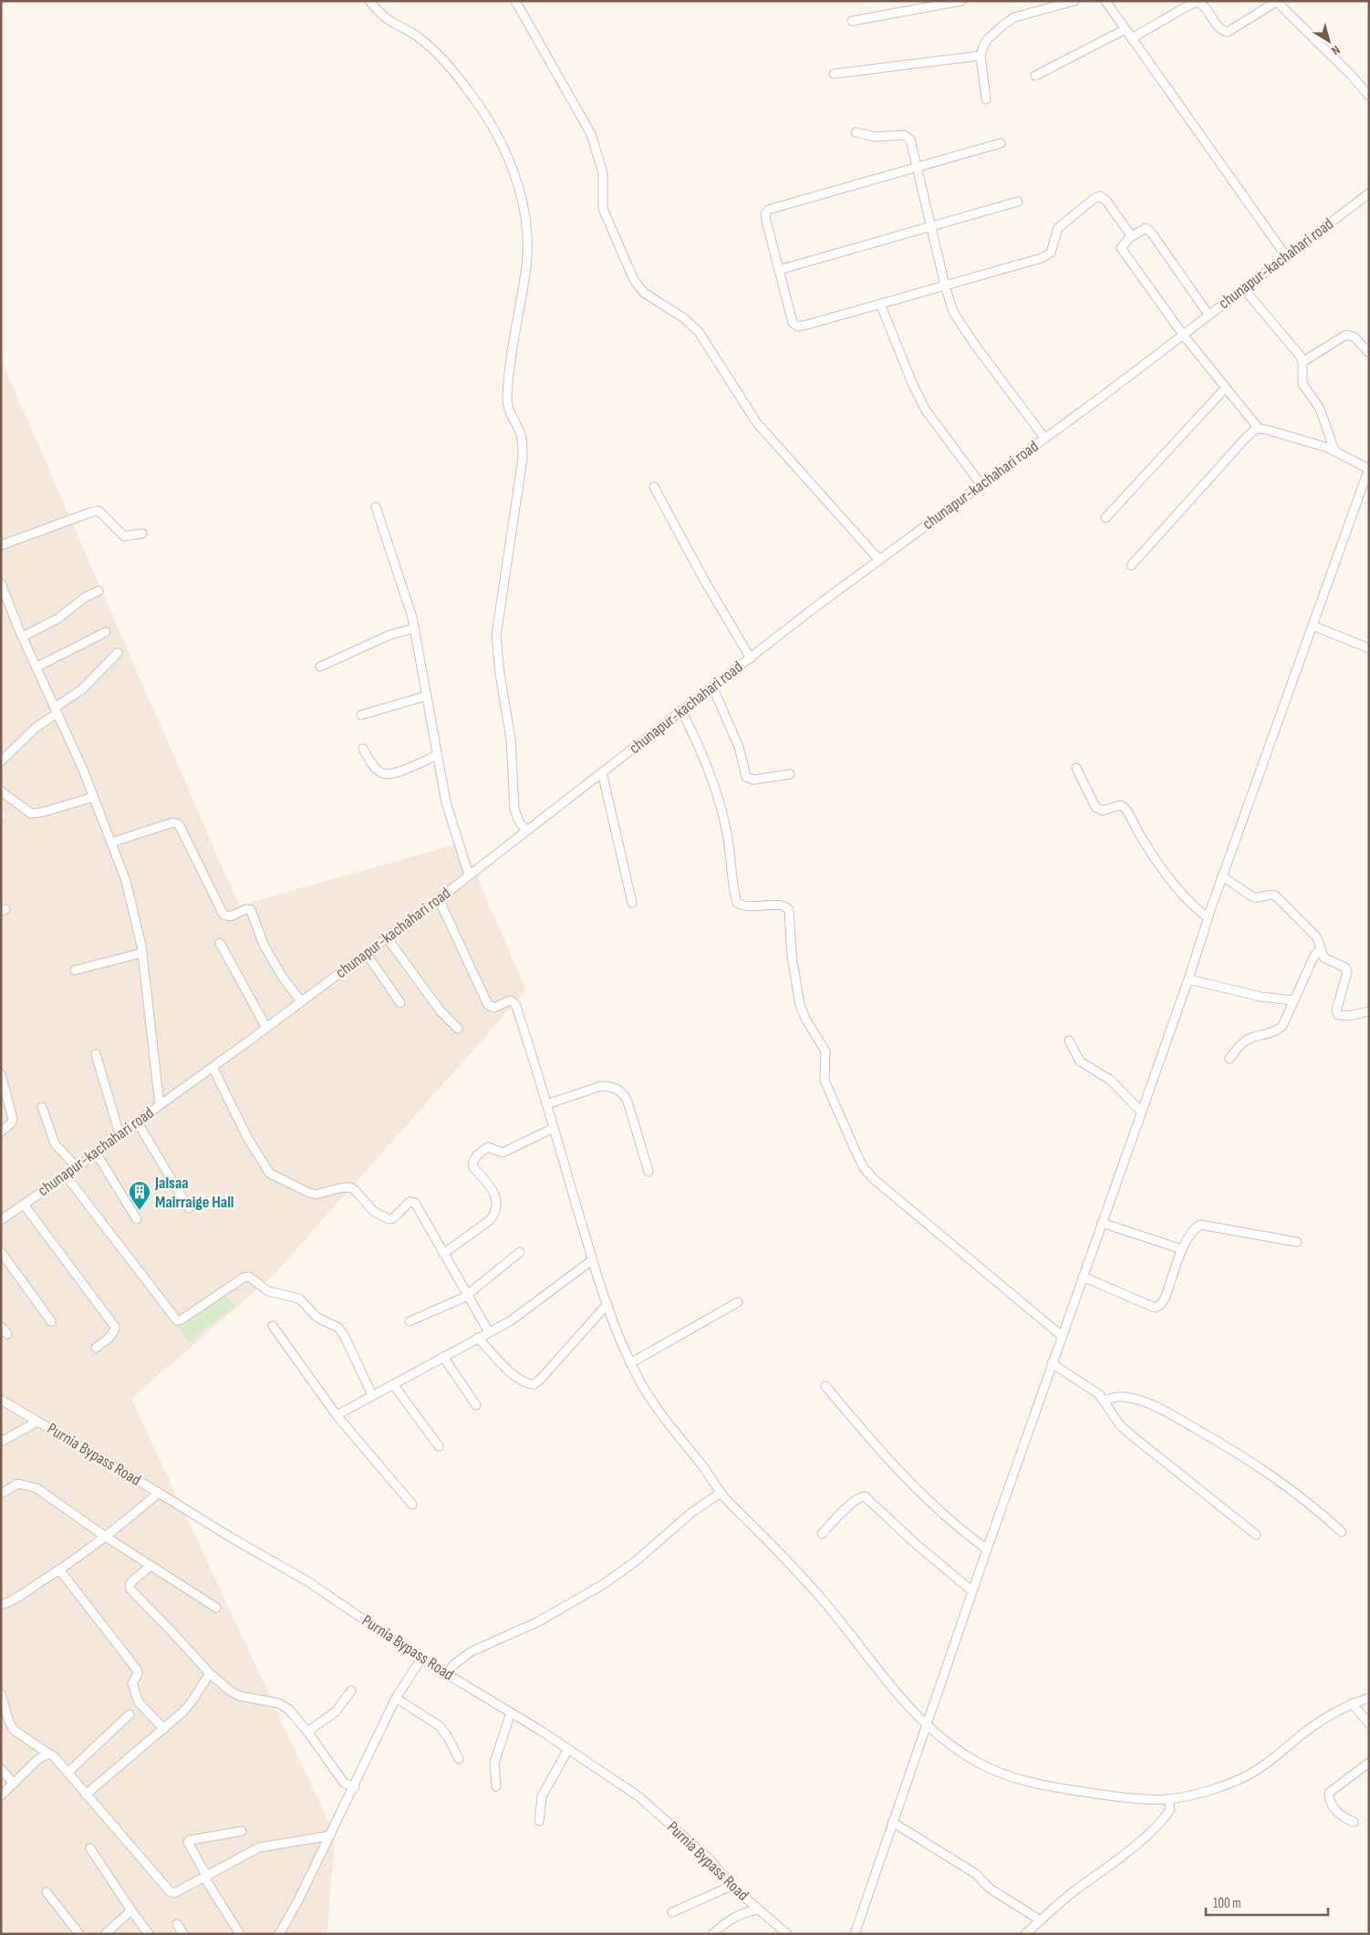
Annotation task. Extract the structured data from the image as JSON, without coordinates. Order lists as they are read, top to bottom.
{
  "streets": {
    "street": ["chunapur-kachahari road", "Purnia Bypass Road"]
  },
  "places": {
    "building": ["Jalsaa Mairraige Hall"]
  },
  "scale_bar": "100 m",
  "north": "bottom right"
}
